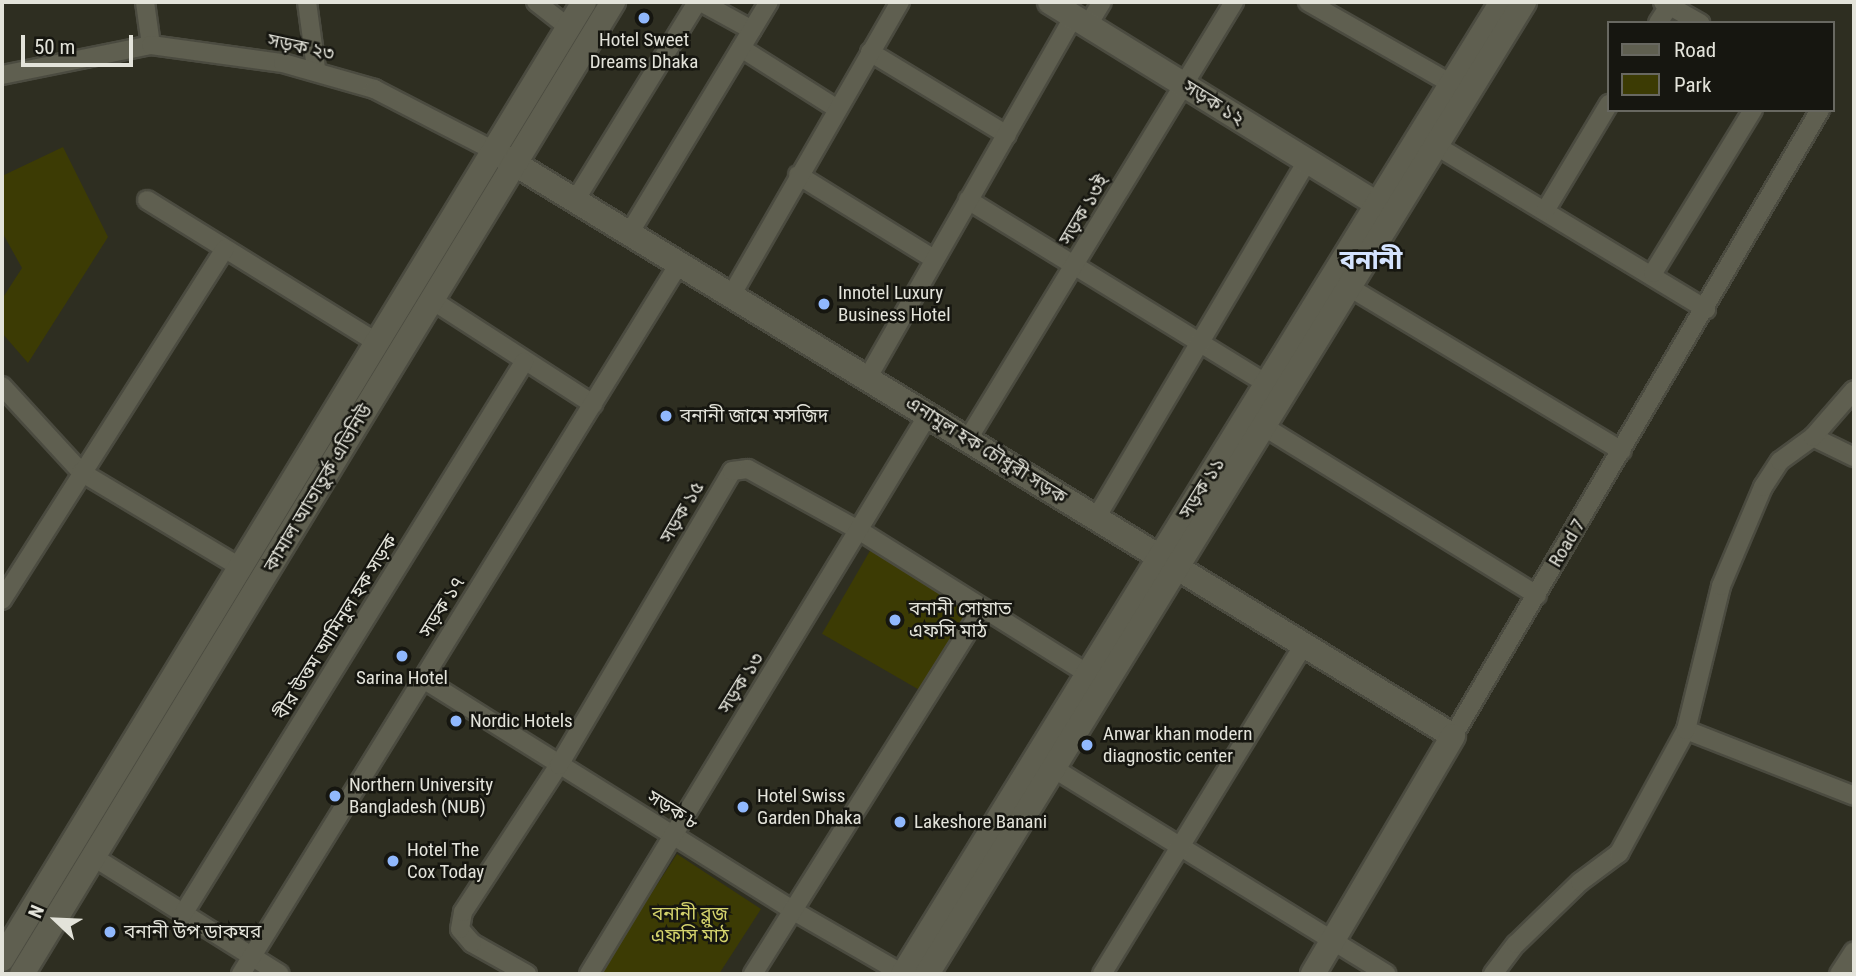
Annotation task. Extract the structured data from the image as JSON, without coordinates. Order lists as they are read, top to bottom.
{
  "streets": {
    "main road": [
      "সড়ক ১২",
      "এনামুল হক চৌধুরী সড়ক",
      "কামাল আতাতুর্ক এভিনিউ",
      "সড়ক ১১",
      "Road 7"
    ],
    "street": [
      "সড়ক ২৩",
      "সড়ক ১৩ই",
      "সড়ক ১৫",
      "সড়ক ১৭",
      "বীর উত্তম আমিনুল হক সড়ক",
      "সড়ক ১৩",
      "সড়ক ৮"
    ]
  },
  "crossings": [
    ["সড়ক ২৩", "এনামুল হক চৌধুরী সড়ক"],
    ["সড়ক ২৩", "কামাল আতাতুর্ক এভিনিউ"],
    ["সড়ক ১২", "সড়ক ১৩ই"],
    ["সড়ক ১২", "সড়ক ১১"],
    ["সড়ক ১৩ই", "এনামুল হক চৌধুরী সড়ক"],
    ["এনামুল হক চৌধুরী সড়ক", "কামাল আতাতুর্ক এভিনিউ"],
    ["এনামুল হক চৌধুরী সড়ক", "সড়ক ১১"],
    ["এনামুল হক চৌধুরী সড়ক", "Road 7"],
    ["এনামুল হক চৌধুরী সড়ক", "সড়ক ১৭"],
    ["এনামুল হক চৌধুরী সড়ক", "সড়ক ১৩"],
    ["সড়ক ১১", "সড়ক ১৫"],
    ["সড়ক ১১", "সড়ক ৮"],
    ["সড়ক ১৫", "সড়ক ১৩"],
    ["সড়ক ১৫", "সড়ক ৮"],
    ["সড়ক ১৭", "সড়ক ৮"],
    ["সড়ক ১৩", "সড়ক ৮"]
  ],
  "districts": ["বনানী"],
  "parks": ["বনানী ব্লুজ এফসি মাঠ"],
  "places": [
    "Hotel Sweet Dreams Dhaka",
    "Innotel Luxury Business Hotel",
    "বনানী জামে মসজিদ",
    "বনানী সোয়াত এফসি মাঠ",
    "Sarina Hotel",
    "Nordic Hotels",
    "Anwar khan modern diagnostic center",
    "Northern University Bangladesh (NUB)",
    "Hotel Swiss Garden Dhaka",
    "Lakeshore Banani",
    "Hotel The Cox Today",
    "বনানী উপ ডাকঘর"
  ],
  "legend": ["Road", "Park"],
  "scale_bar": "50 m",
  "north": "top left"
}
